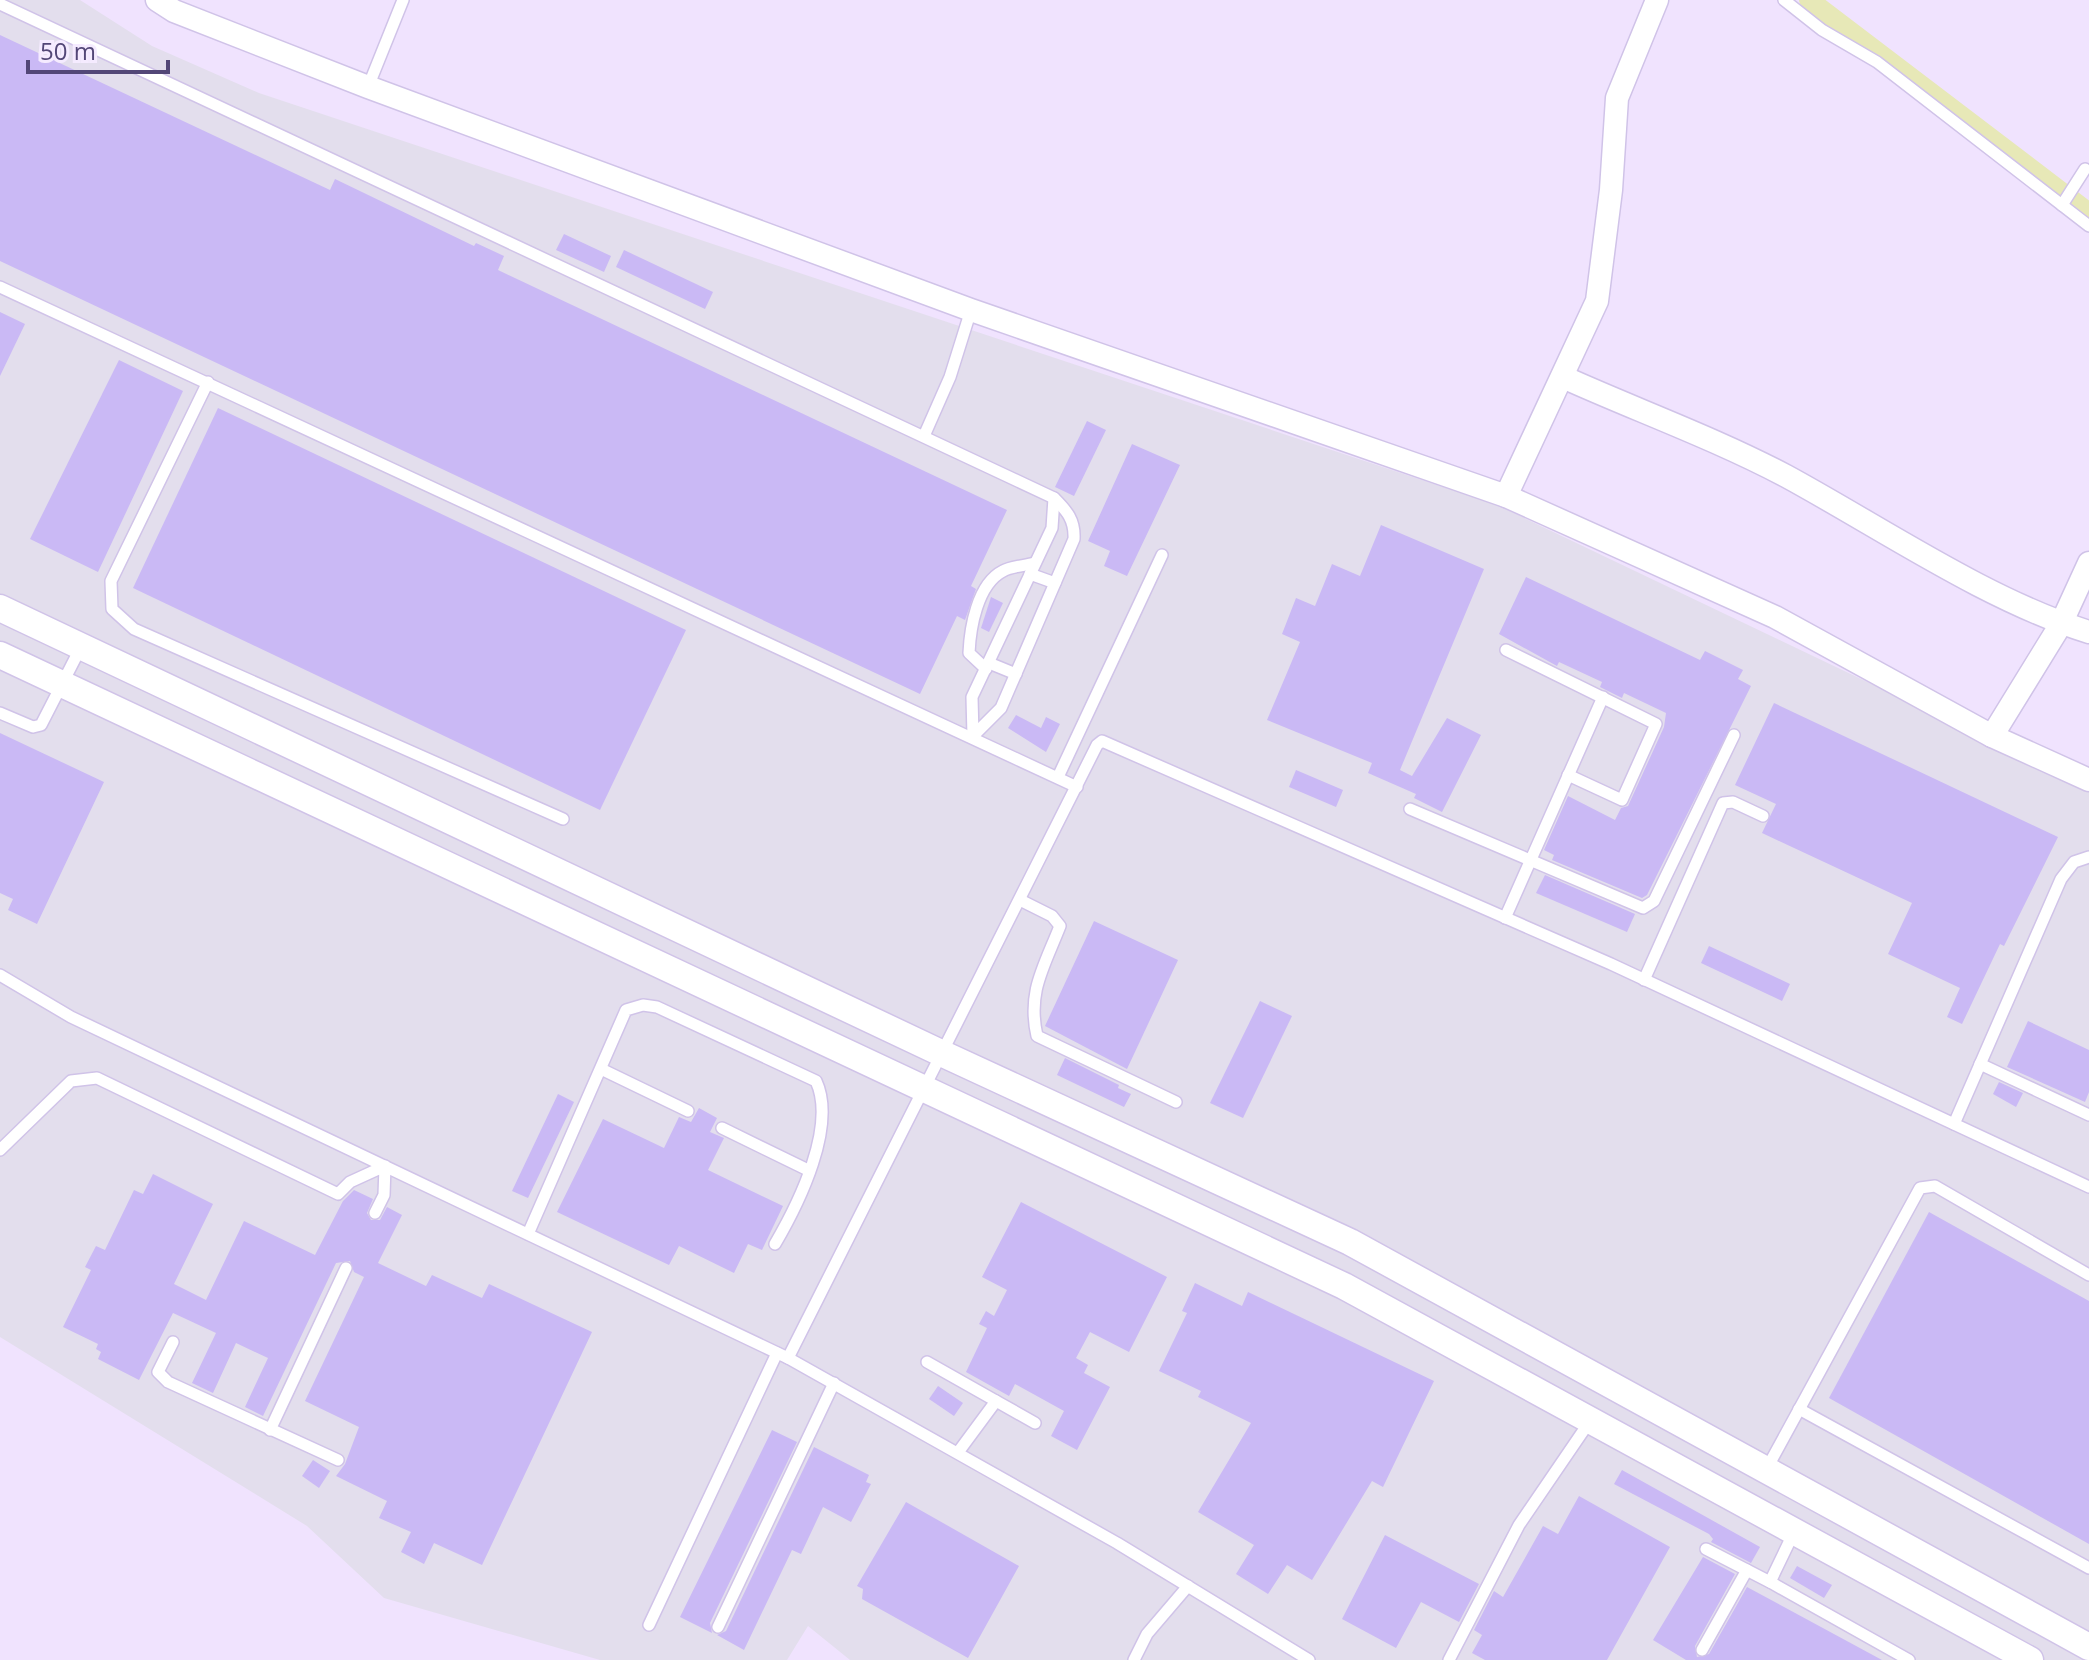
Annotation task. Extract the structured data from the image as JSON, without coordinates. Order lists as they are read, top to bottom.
{
  "scale_bar": "50 m"
}
